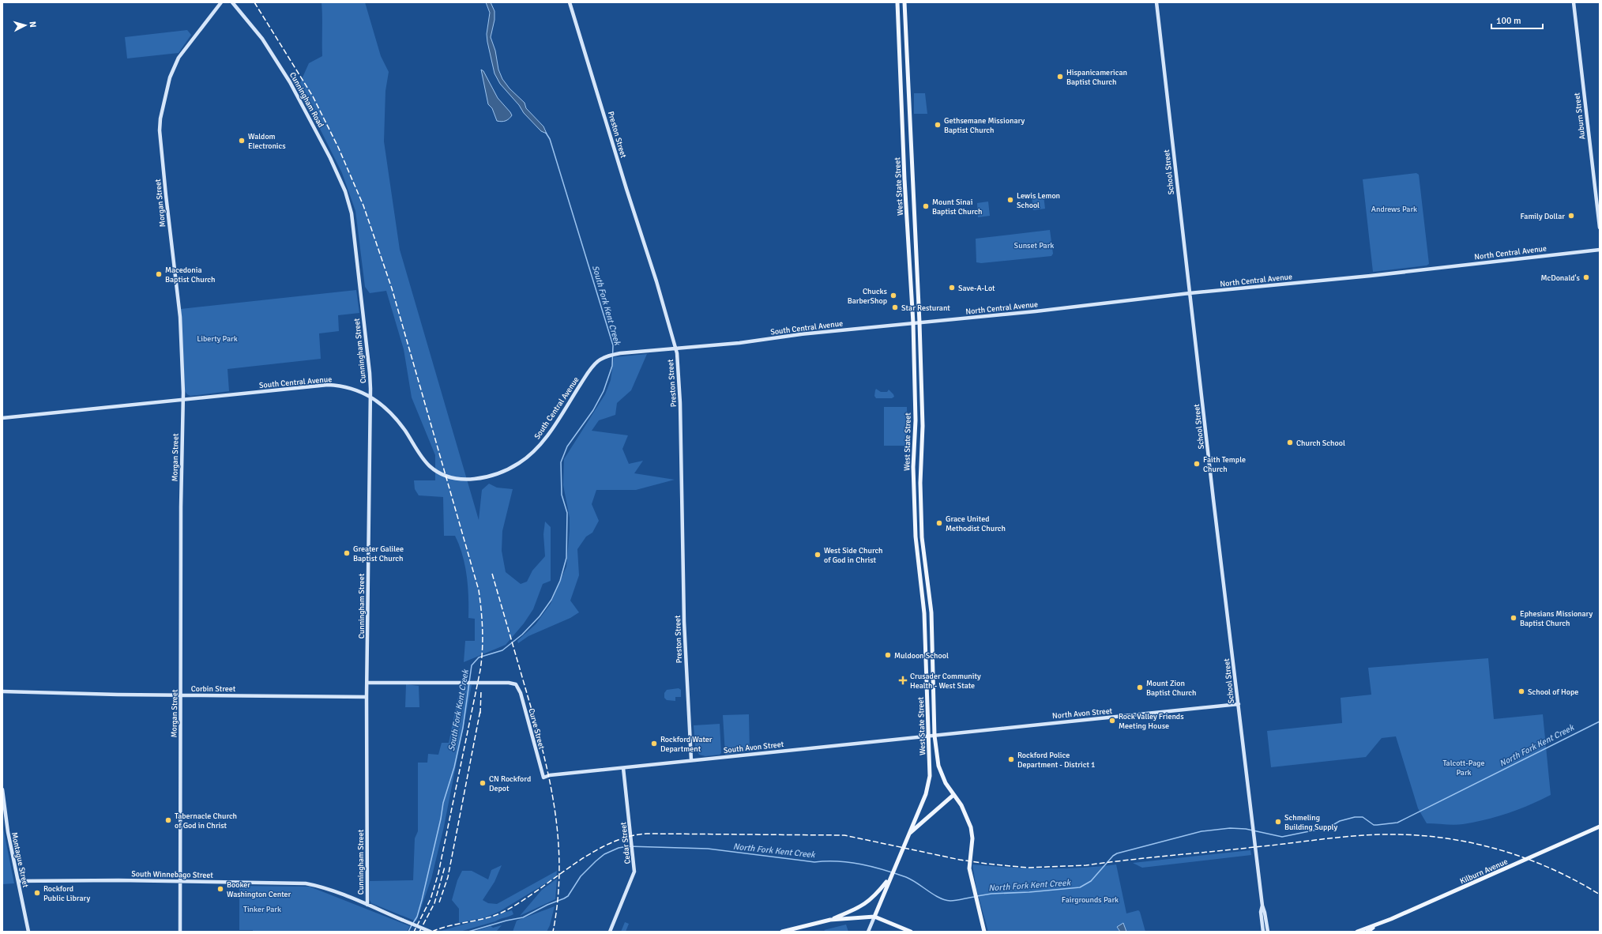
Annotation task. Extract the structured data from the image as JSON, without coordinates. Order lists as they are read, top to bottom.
{
  "streets": {
    "main road": [
      "Cunningham Road",
      "Auburn Street",
      "Preston Street",
      "School Street",
      "West State Street",
      "Morgan Street",
      "North Central Avenue",
      "South Central Avenue",
      "Cunningham Street",
      "Corbin Street",
      "North Avon Street",
      "Curve Street",
      "South Avon Street",
      "Cedar Street",
      "Montague Street",
      "Kilburn Avenue",
      "South Winnebago Street"
    ]
  },
  "crossings": [
    ["Cunningham Road", "Cunningham Street"],
    ["Preston Street", "South Central Avenue"],
    ["Preston Street", "South Avon Street"],
    ["School Street", "North Central Avenue"],
    ["School Street", "North Avon Street"],
    ["West State Street", "North Central Avenue"],
    ["West State Street", "South Central Avenue"],
    ["West State Street", "North Avon Street"],
    ["West State Street", "South Avon Street"],
    ["Morgan Street", "South Central Avenue"],
    ["Morgan Street", "Corbin Street"],
    ["Morgan Street", "South Winnebago Street"],
    ["North Central Avenue", "South Central Avenue"],
    ["South Central Avenue", "Cunningham Street"],
    ["Cunningham Street", "Corbin Street"],
    ["Cunningham Street", "Curve Street"],
    ["Cunningham Street", "South Winnebago Street"],
    ["North Avon Street", "South Avon Street"],
    ["Curve Street", "South Avon Street"],
    ["South Avon Street", "Cedar Street"],
    ["Montague Street", "South Winnebago Street"]
  ],
  "water": ["South Fork Kent Creek", "North Fork Kent Creek"],
  "parks": [
    "Andrews Park",
    "Sunset Park",
    "Liberty Park",
    "Talcott-Page Park",
    "Fairgrounds Park",
    "Tinker Park"
  ],
  "places": {
    "other": [
      "Hispanicamerican Baptist Church",
      "Gethsemane Missionary Baptist Church",
      "Waldom Electronics",
      "Lewis Lemon School",
      "Mount Sinai Baptist Church",
      "Family Dollar",
      "Macedonia Baptist Church",
      "McDonald's",
      "Save-A-Lot",
      "Chucks BarberShop",
      "Star Resturant",
      "Church School",
      "Faith Temple Church",
      "Grace United Methodist Church",
      "Greater Galilee Baptist Church",
      "West Side Church of God in Christ",
      "Ephesians Missionary Baptist Church",
      "Muldoon School",
      "Mount Zion Baptist Church",
      "School of Hope",
      "Rock Valley Friends Meeting House",
      "Rockford Water Department",
      "Rockford Police Department - District 1",
      "CN Rockford Depot",
      "Tabernacle Church of God in Christ",
      "Schmeling Building Supply",
      "Booker Washington Center",
      "Rockford Public Library"
    ],
    "health": ["Crusader Community Health - West State"]
  },
  "scale_bar": "100 m",
  "north": "right"
}
